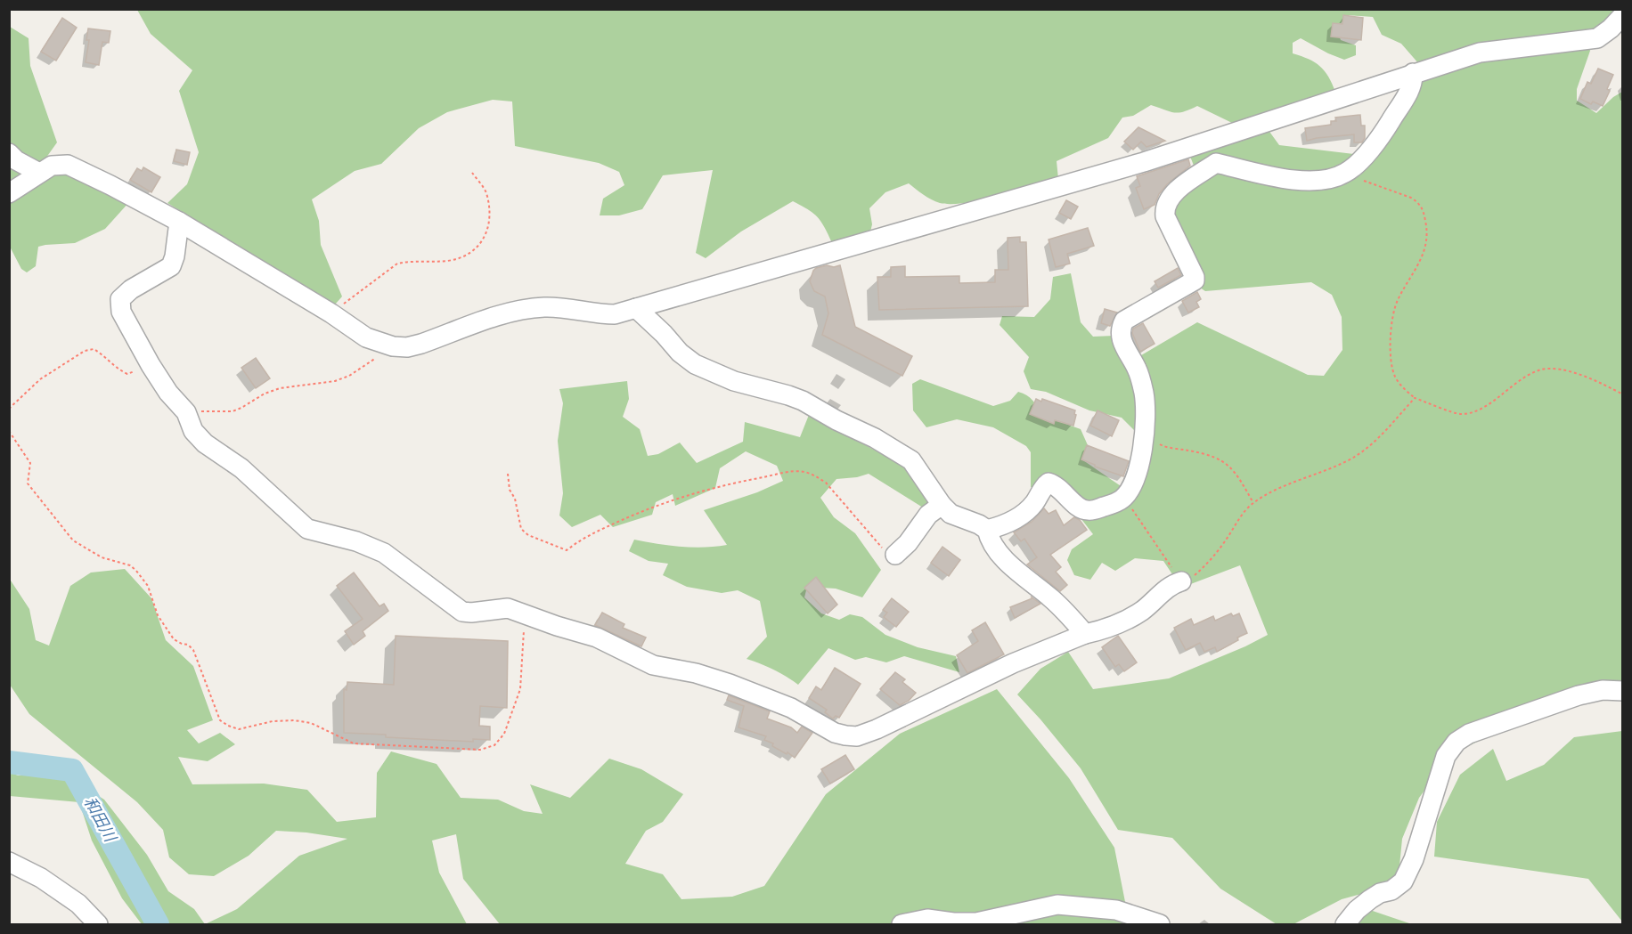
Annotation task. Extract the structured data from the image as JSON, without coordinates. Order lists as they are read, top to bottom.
{
  "water": ["和田川"]
}
